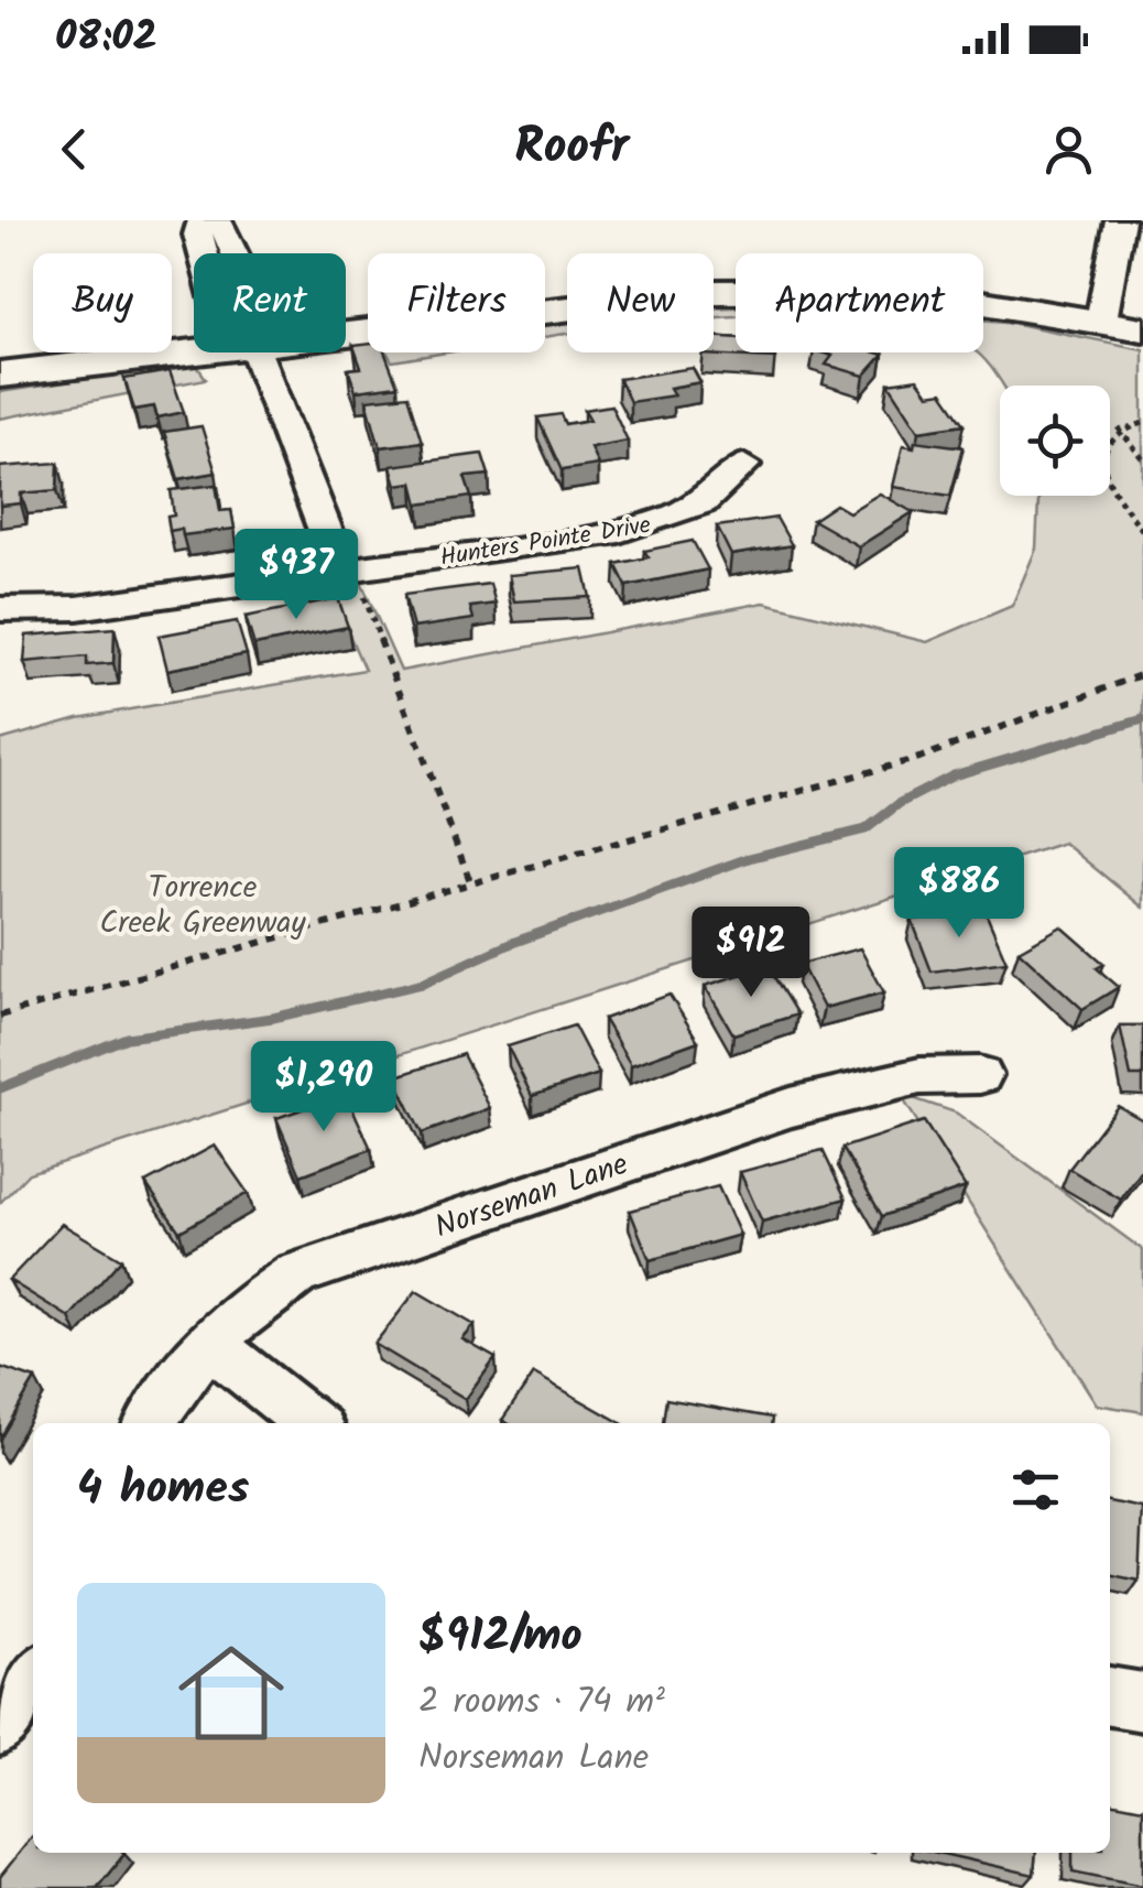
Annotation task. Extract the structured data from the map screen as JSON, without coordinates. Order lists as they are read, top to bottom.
{
  "streets": {
    "street": ["Hunters Pointe Drive", "Norseman Lane"]
  },
  "parks": ["Torrence Creek Greenway"],
  "page": {
    "status": "08:02",
    "header": "Roofr",
    "chip": [
      "Buy",
      "Rent",
      "Filters",
      "New",
      "Apartment"
    ],
    "price": [
      "$937",
      "$886",
      "$912",
      "$1,290"
    ],
    "heading": "4 homes",
    "list": [
      {
        "name": "$912/mo",
        "note": "2 rooms · 74 m² · Norseman Lane"
      }
    ]
  }
}
